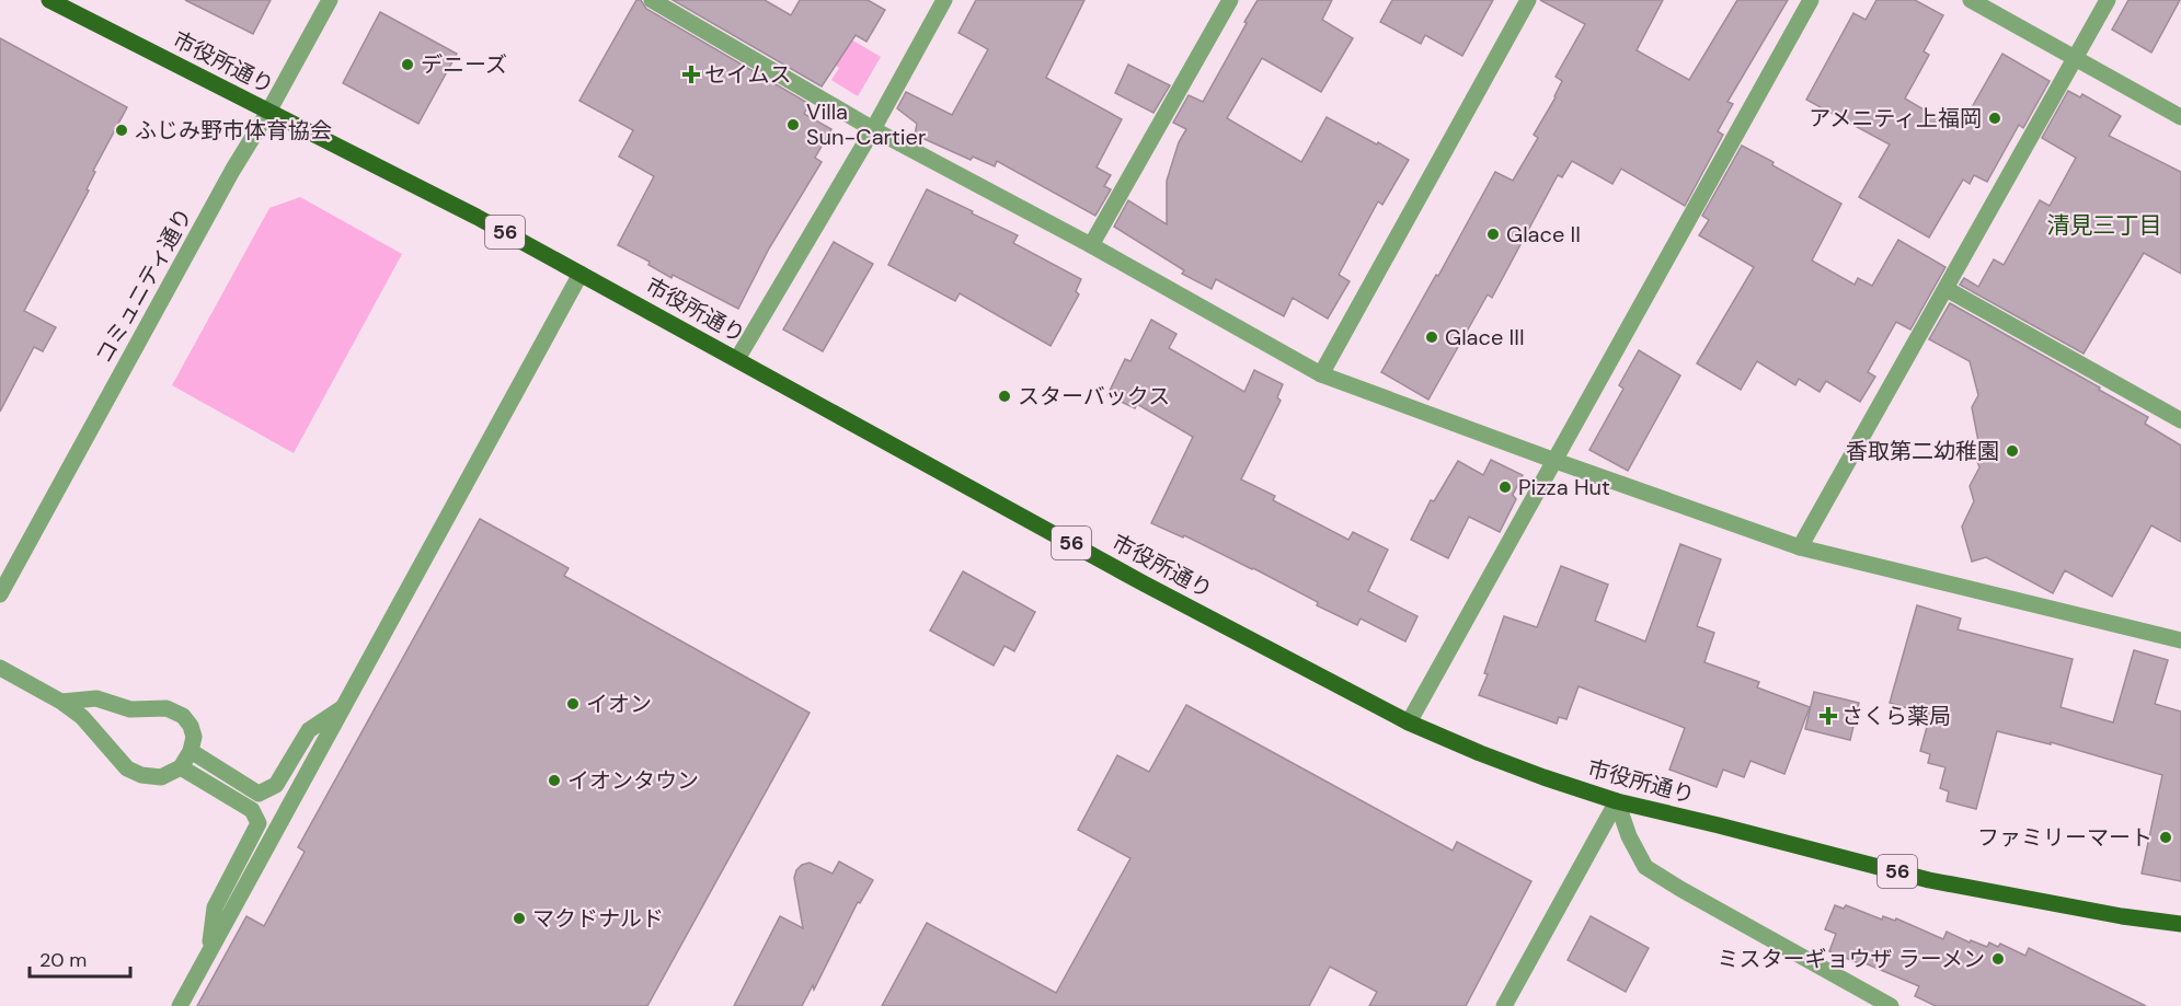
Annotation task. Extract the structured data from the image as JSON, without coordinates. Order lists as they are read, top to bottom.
{
  "streets": {
    "main road": ["市役所通り", "56"],
    "street": ["コミュニティ通り"]
  },
  "crossings": [
    ["市役所通り", "コミュニティ通り"]
  ],
  "districts": ["清見三丁目"],
  "places": {
    "other": [
      "デニーズ",
      "アメニティ上福岡",
      "Villa Sun-Cartier",
      "ふじみ野市体育協会",
      "Glace II",
      "Glace III",
      "スターバックス",
      "香取第二幼稚園",
      "Pizza Hut",
      "イオン",
      "イオンタウン",
      "ファミリーマート",
      "マクドナルド",
      "ミスターギョウザ ラーメン"
    ],
    "health": ["セイムス", "さくら薬局"]
  },
  "scale_bar": "20 m"
}
